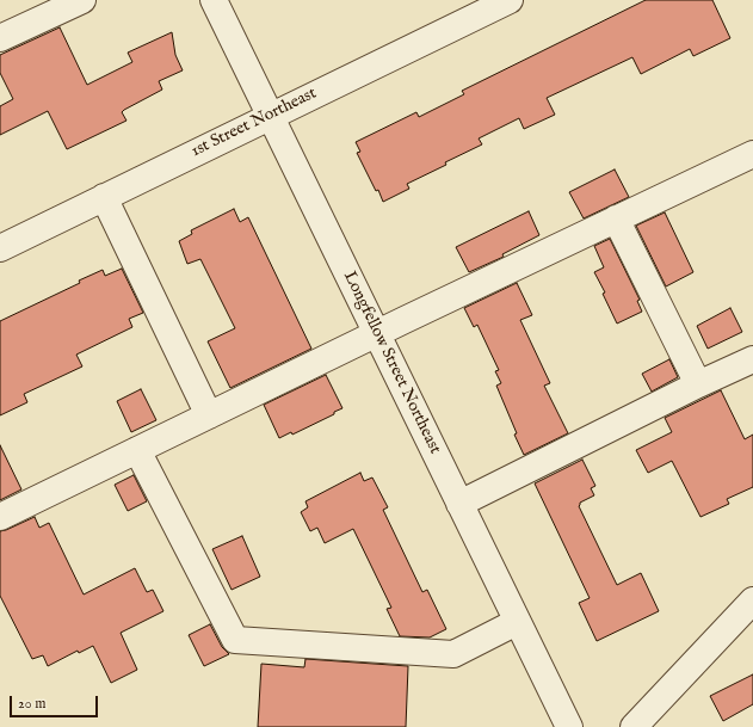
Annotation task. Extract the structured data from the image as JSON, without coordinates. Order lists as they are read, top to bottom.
{
  "streets": {
    "street": ["1st Street Northeast", "Longfellow Street Northeast"]
  },
  "crossings": [
    ["1st Street Northeast", "Longfellow Street Northeast"]
  ],
  "scale_bar": "20 m"
}
